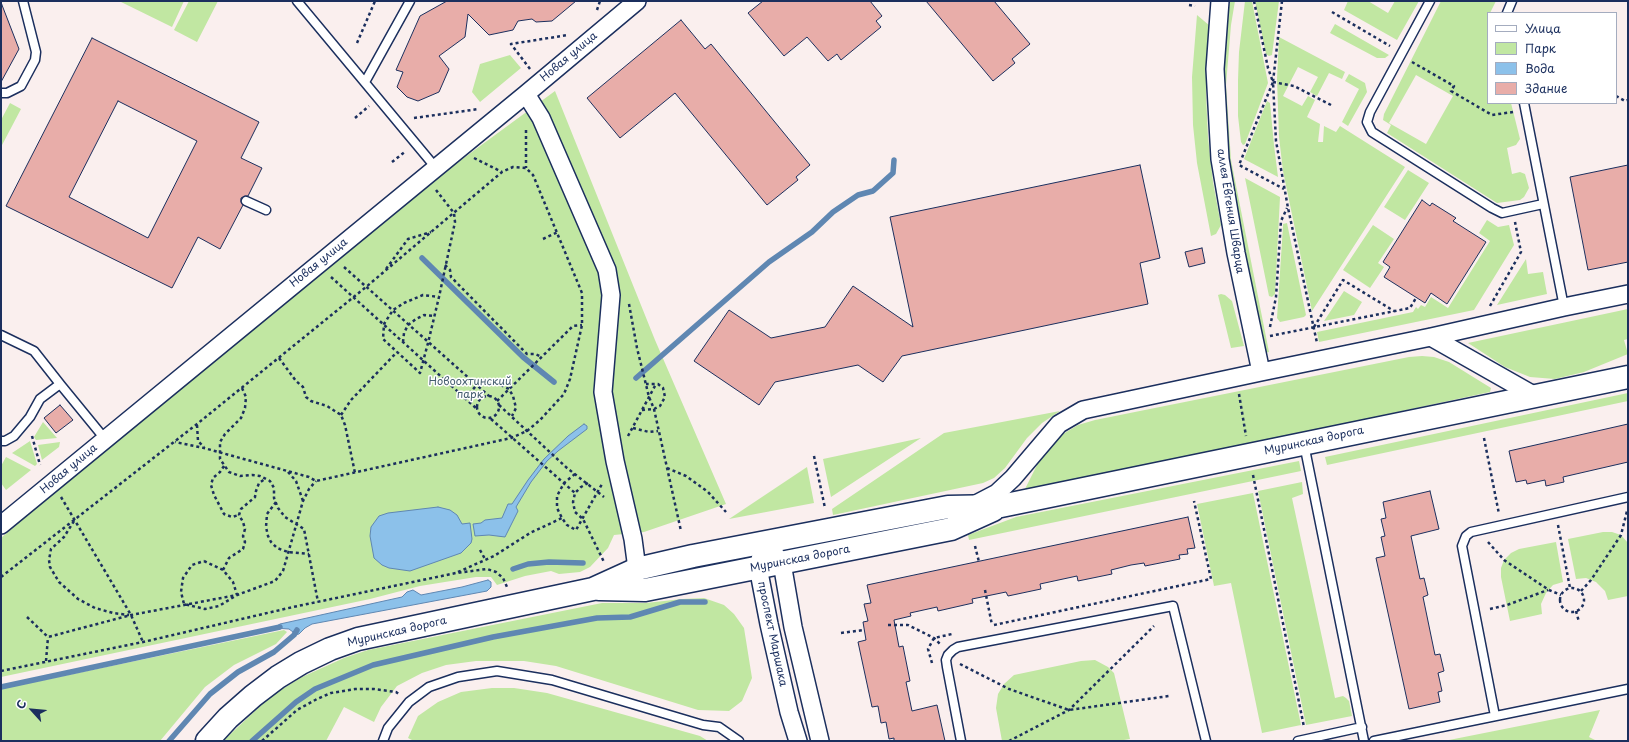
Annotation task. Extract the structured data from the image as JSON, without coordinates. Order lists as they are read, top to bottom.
{
  "streets": {
    "street": [
      "Новая улица",
      "аллея Евгения Шварца",
      "Муринская дорога",
      "проспект Маршака"
    ]
  },
  "crossings": [
    ["Муринская дорога", "проспект Маршака"]
  ],
  "parks": ["Новоохтинский парк"],
  "legend": [
    "Улица",
    "Парк",
    "Вода",
    "Здание"
  ],
  "north": "top left"
}
